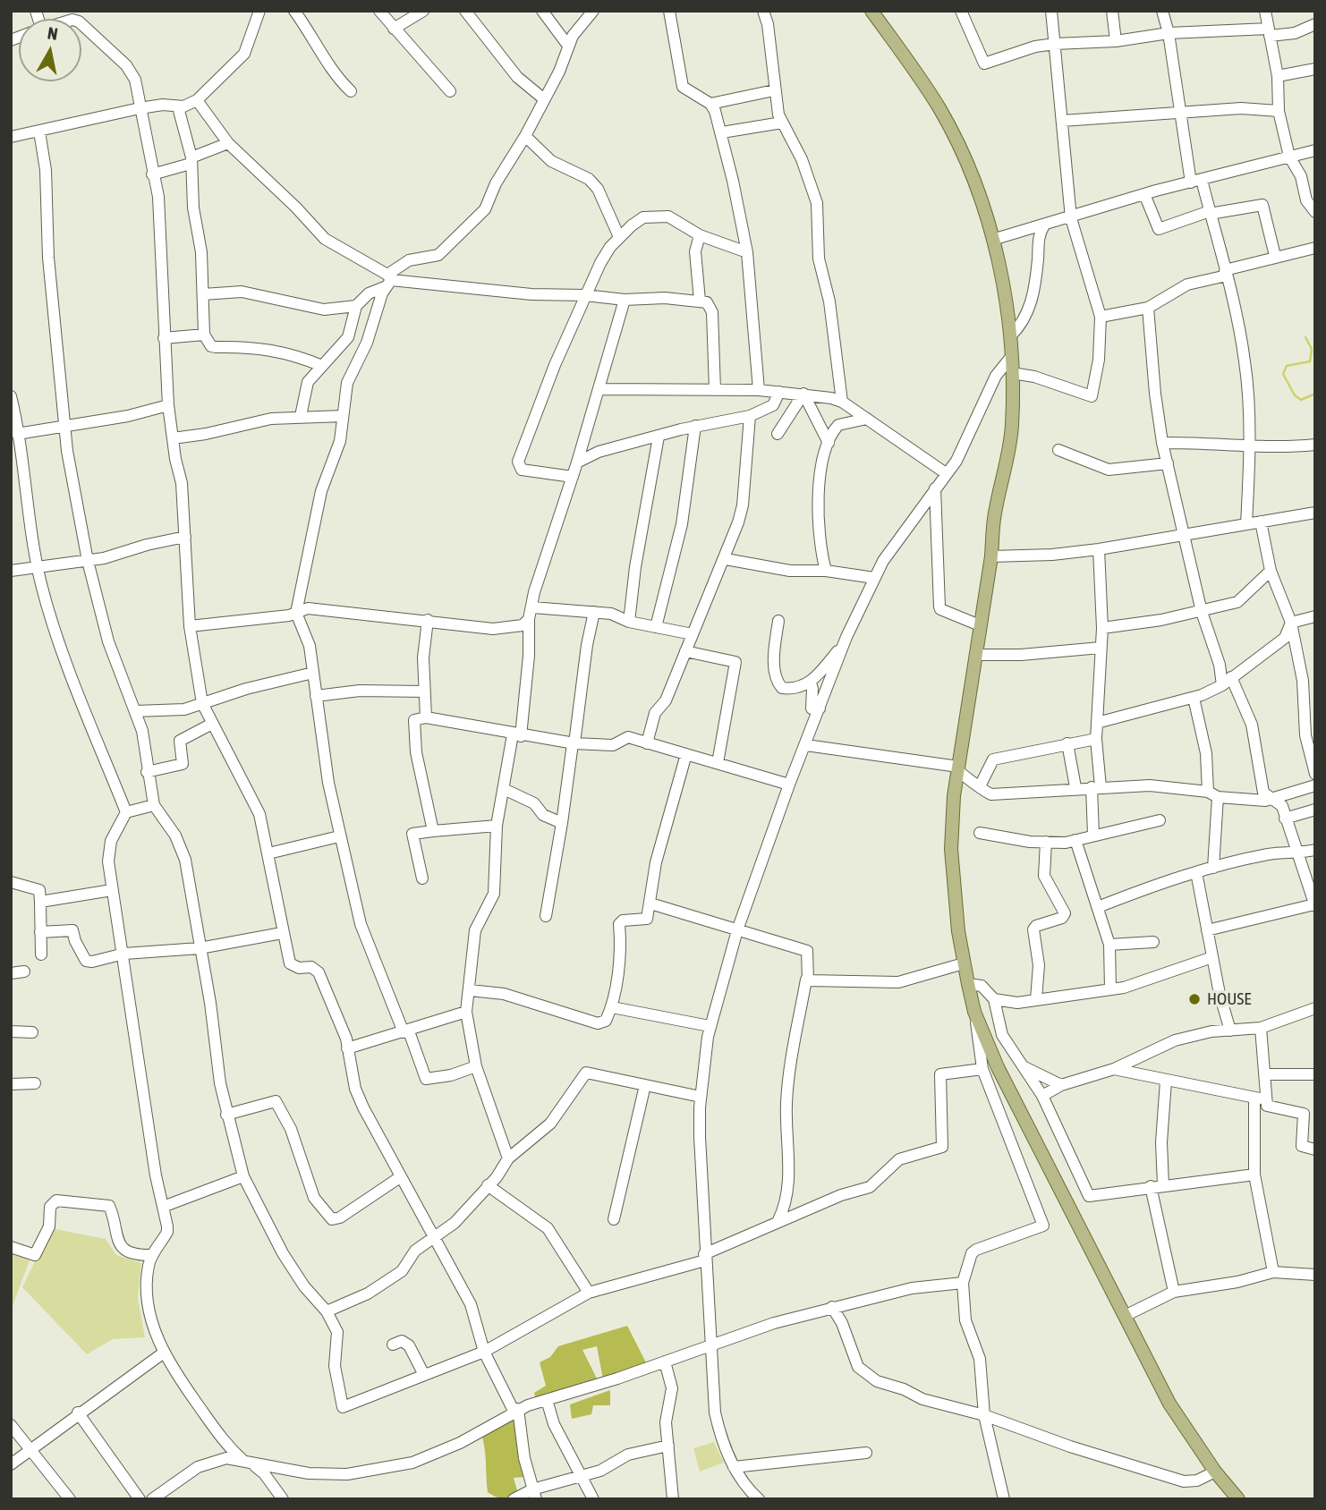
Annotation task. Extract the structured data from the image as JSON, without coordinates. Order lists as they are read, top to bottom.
{
  "places": ["HOUSE"],
  "north": "top"
}
